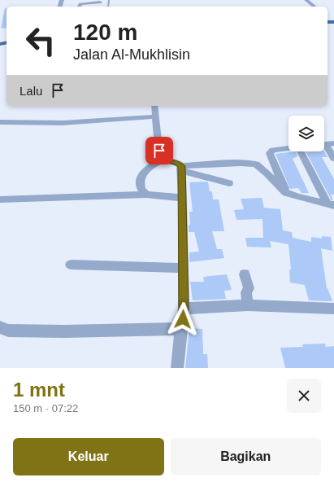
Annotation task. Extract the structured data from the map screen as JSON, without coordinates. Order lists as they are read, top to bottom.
{
  "page": {
    "turn": ["120 m", "Jalan Al-Mukhlisin"],
    "then": "Lalu",
    "heading": ["1 mnt", "150 m · 07:22"],
    "buttons": ["Keluar", "Bagikan"]
  }
}
